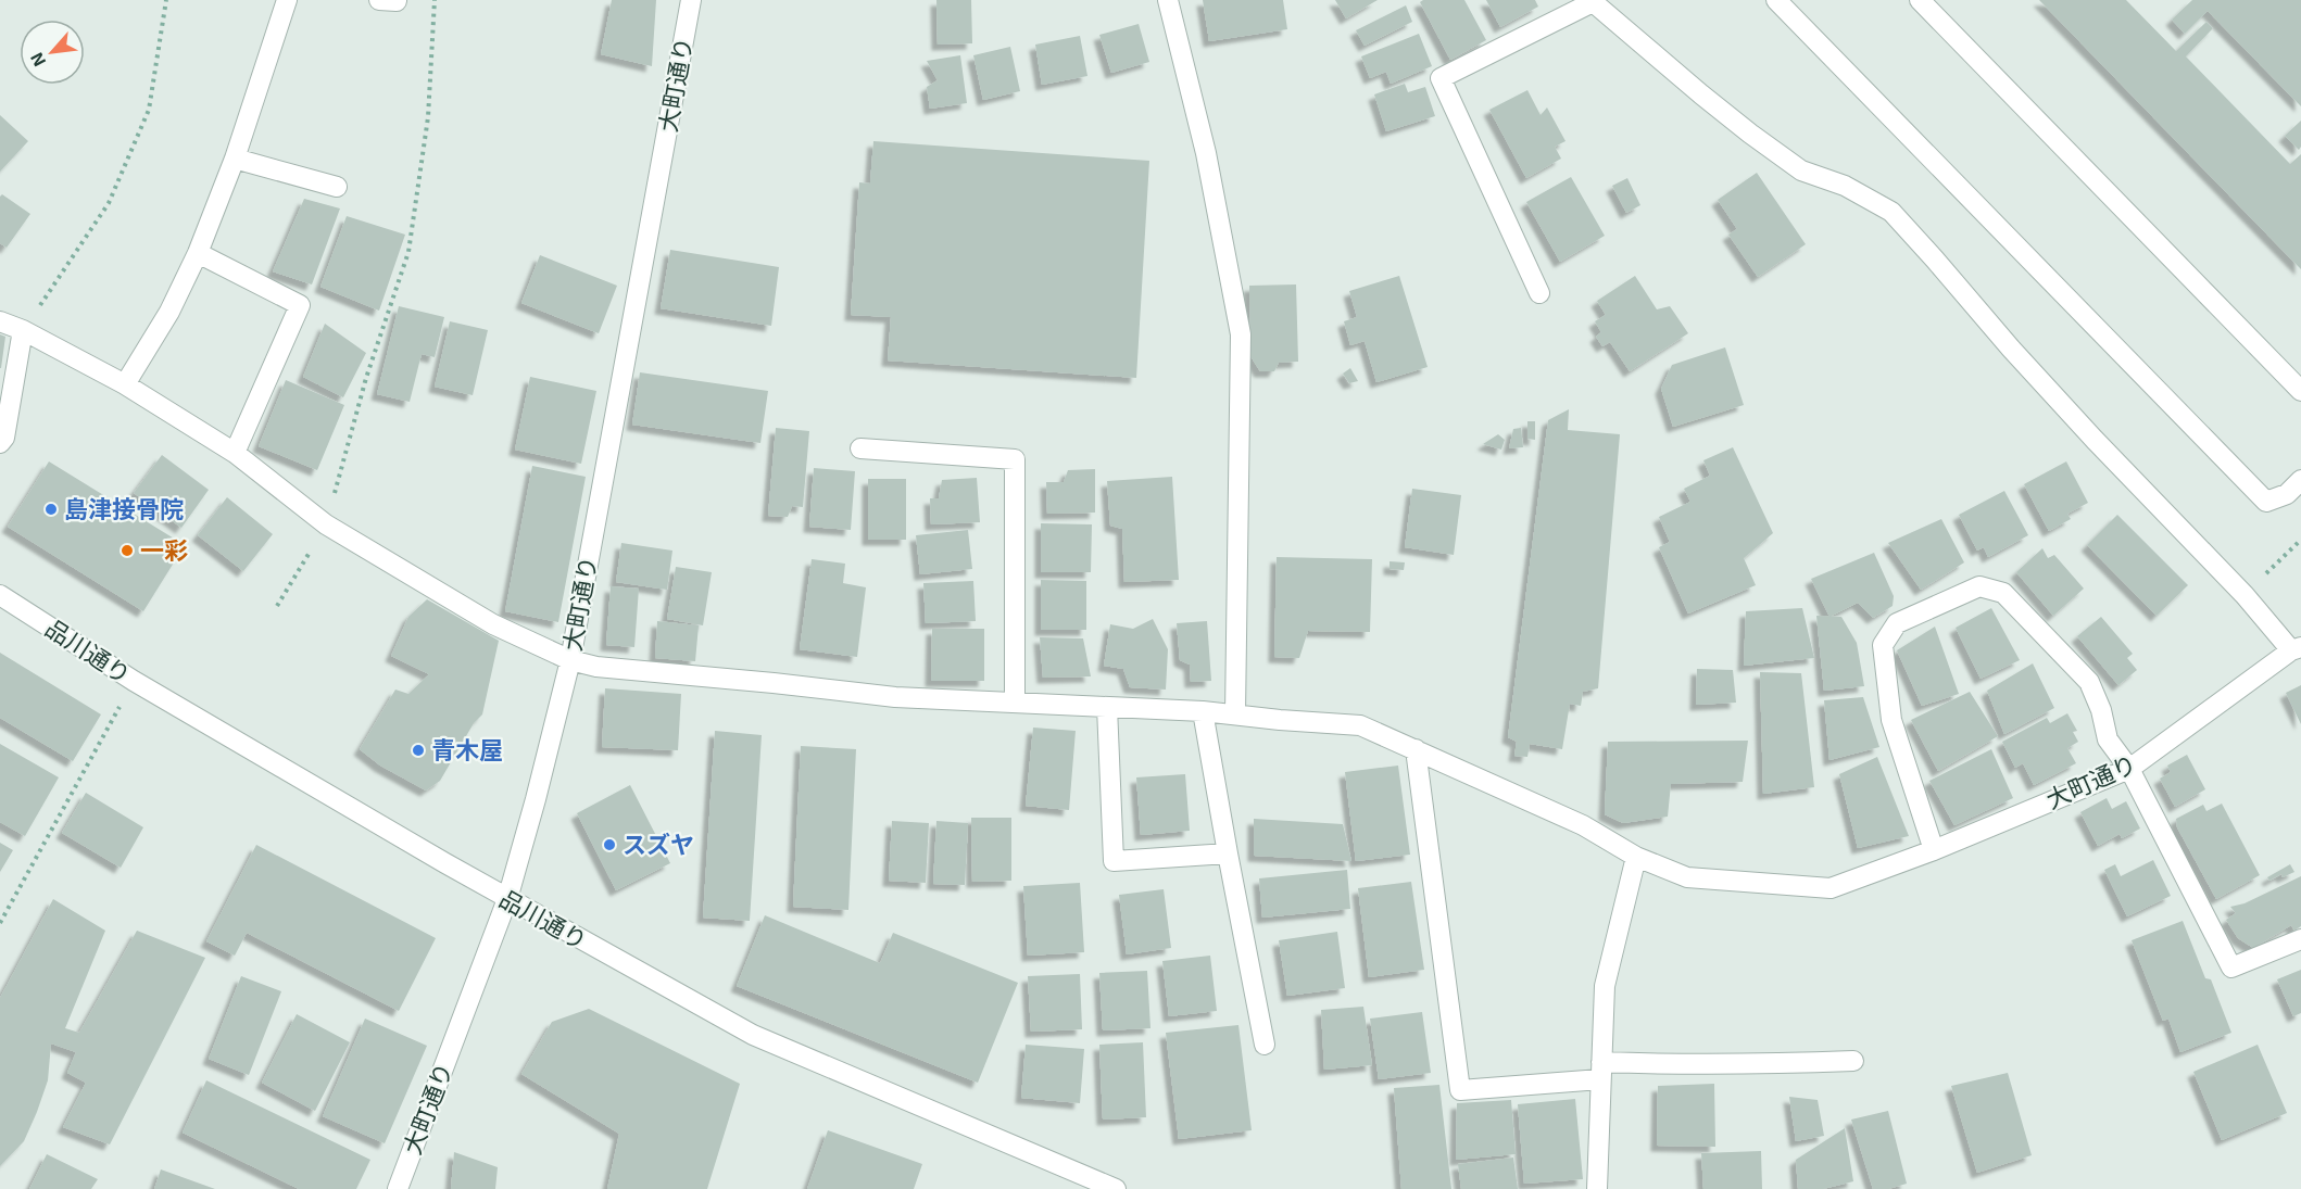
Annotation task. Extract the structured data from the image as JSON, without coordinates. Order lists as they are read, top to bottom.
{
  "streets": {
    "street": ["大町通り", "品川通り"]
  },
  "crossings": [
    ["大町通り", "品川通り"]
  ],
  "places": [
    "島津接骨院",
    "一彩",
    "青木屋",
    "スズヤ"
  ],
  "north": "bottom left"
}
